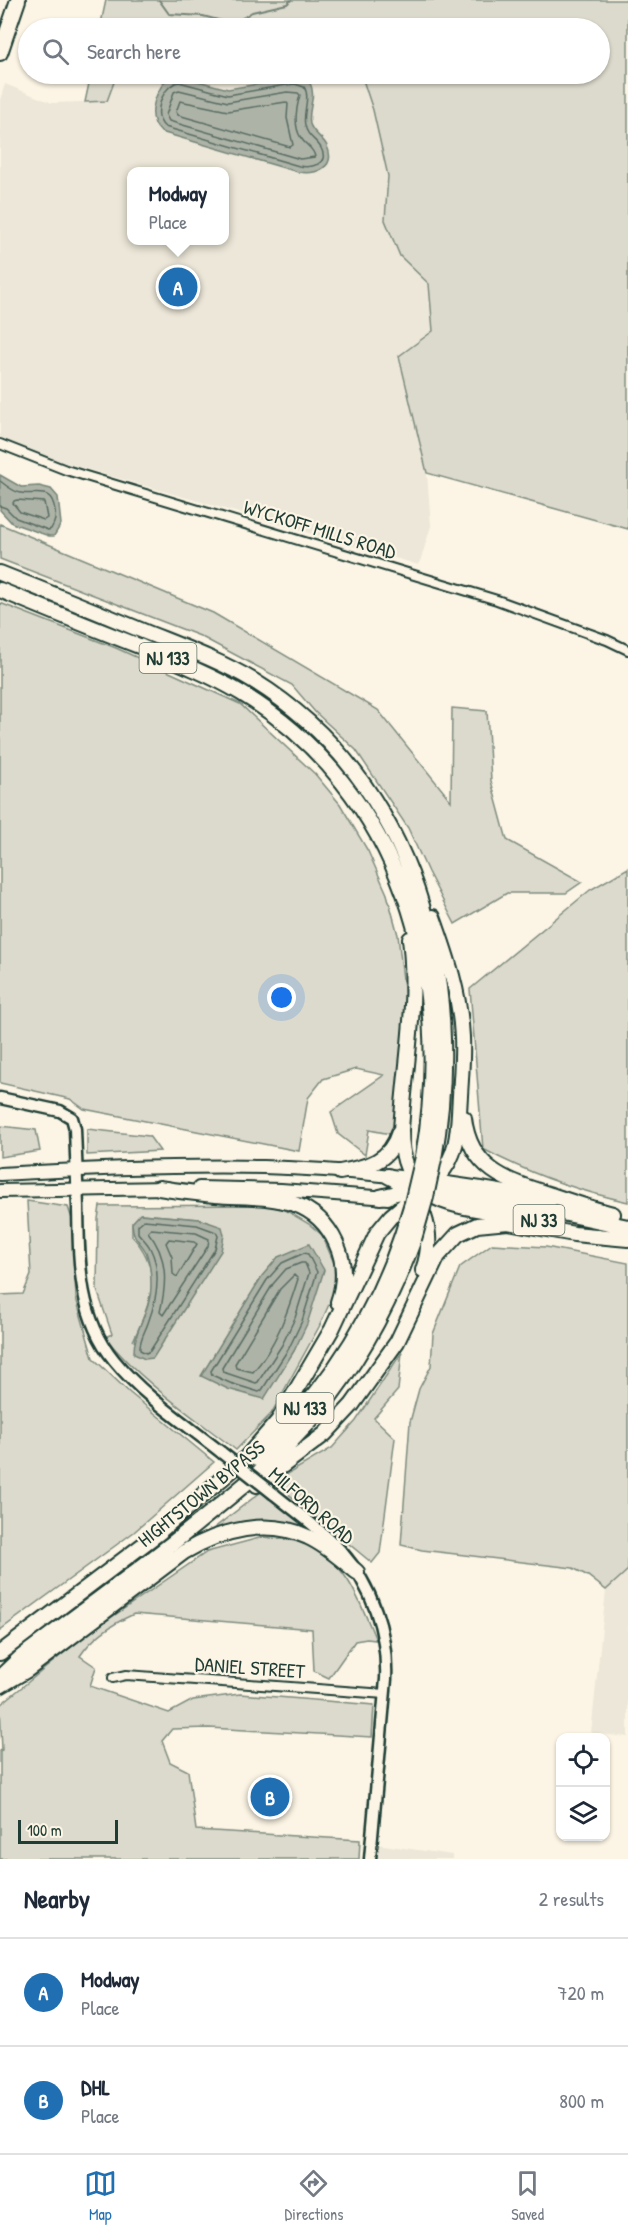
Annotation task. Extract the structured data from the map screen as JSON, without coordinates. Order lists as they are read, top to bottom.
{
  "streets": {
    "highway": ["NJ 133", "NJ 33", "HIGHTSTOWN BYPASS"],
    "street": ["WYCKOFF MILLS ROAD", "MILFORD ROAD", "DANIEL STREET"]
  },
  "crossings": [
    ["MILFORD ROAD", "DANIEL STREET"]
  ],
  "scale_bar": "100 m",
  "page": {
    "search": "Search here",
    "popup": ["Modway", "Place"],
    "pins": ["A", "B"],
    "scale": "100 m",
    "heading": ["Nearby", "2 results"],
    "list": [
      {
        "mark": "A",
        "name": "Modway",
        "note": "Place",
        "value": "720 m"
      },
      {
        "mark": "B",
        "name": "DHL",
        "note": "Place",
        "value": "800 m"
      }
    ],
    "nav": ["Map", "Directions", "Saved"]
  }
}
